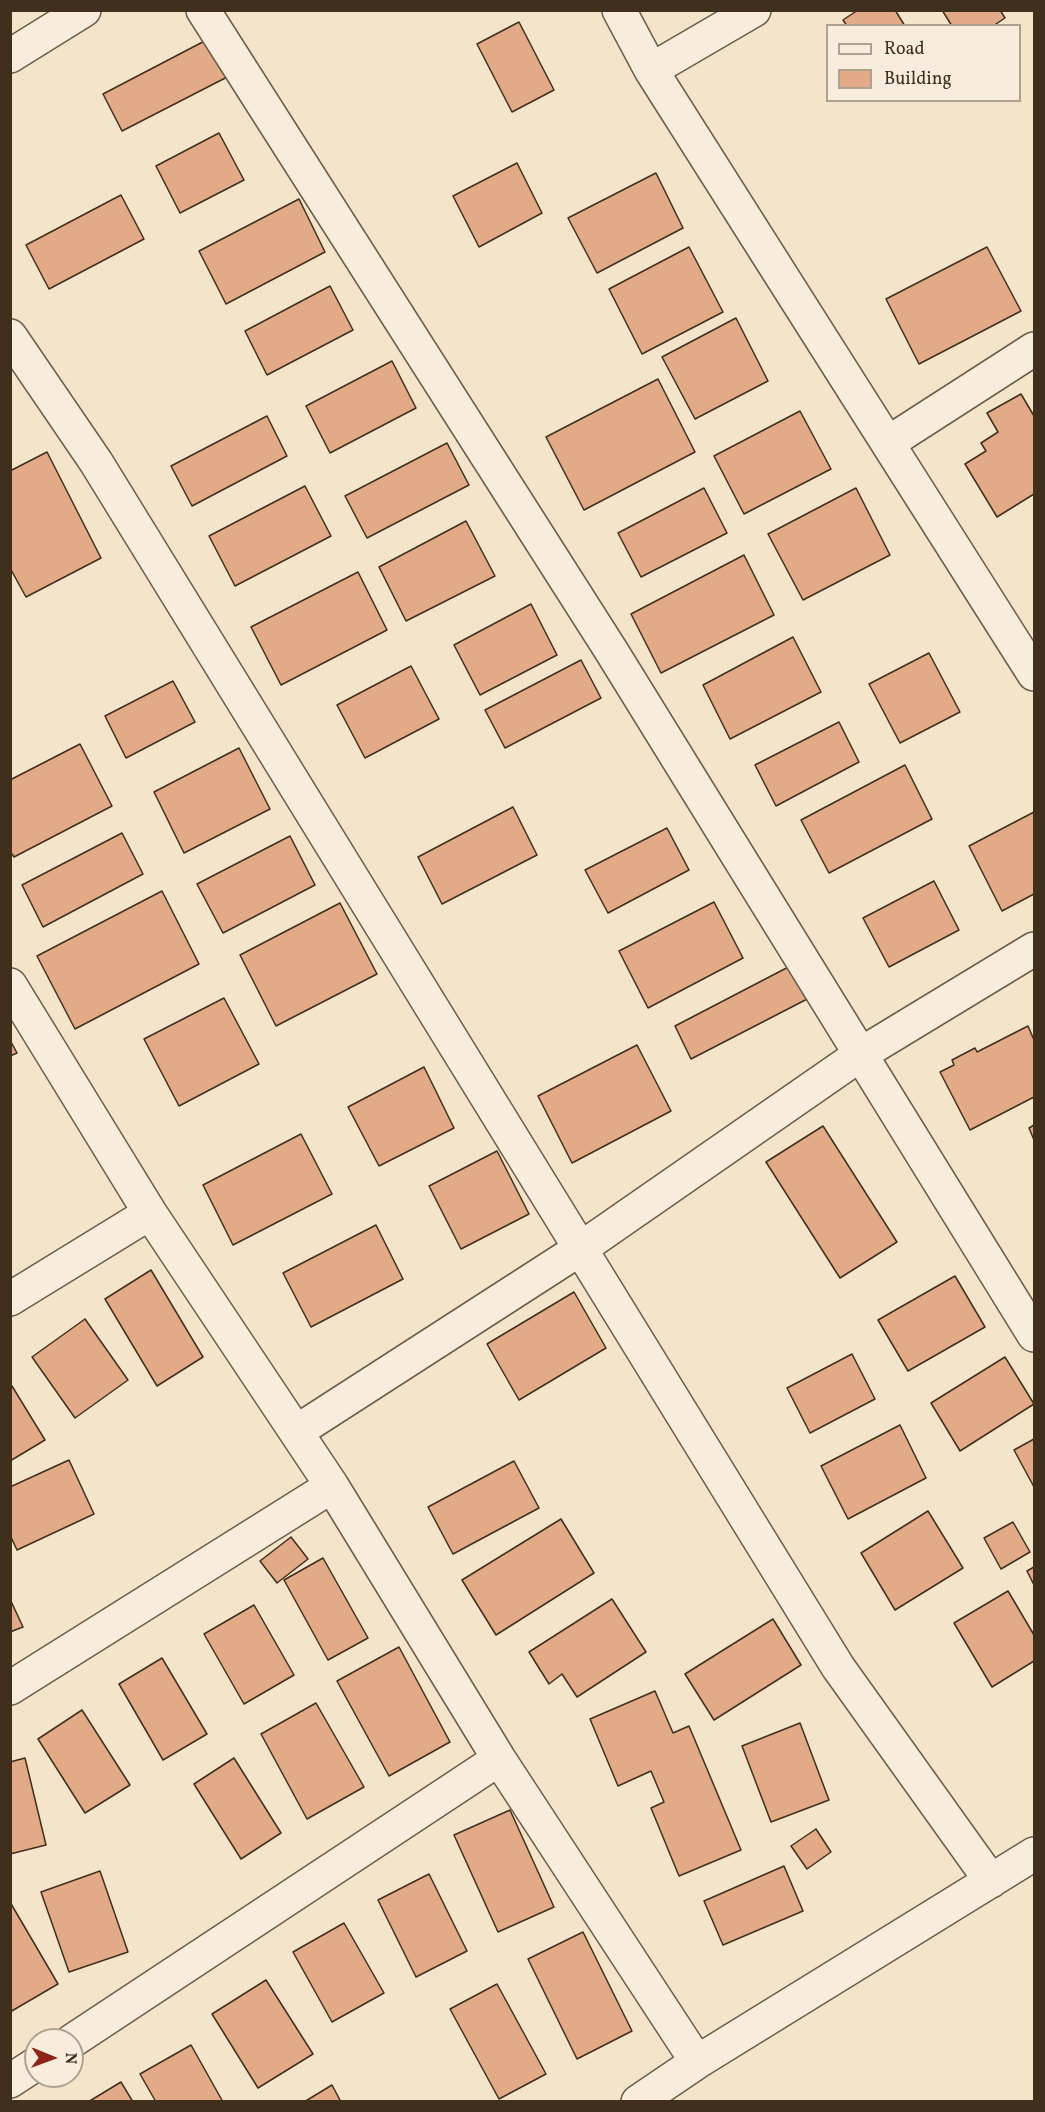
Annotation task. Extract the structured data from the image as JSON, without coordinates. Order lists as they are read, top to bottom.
{
  "legend": ["Road", "Building"],
  "north": "right"
}
